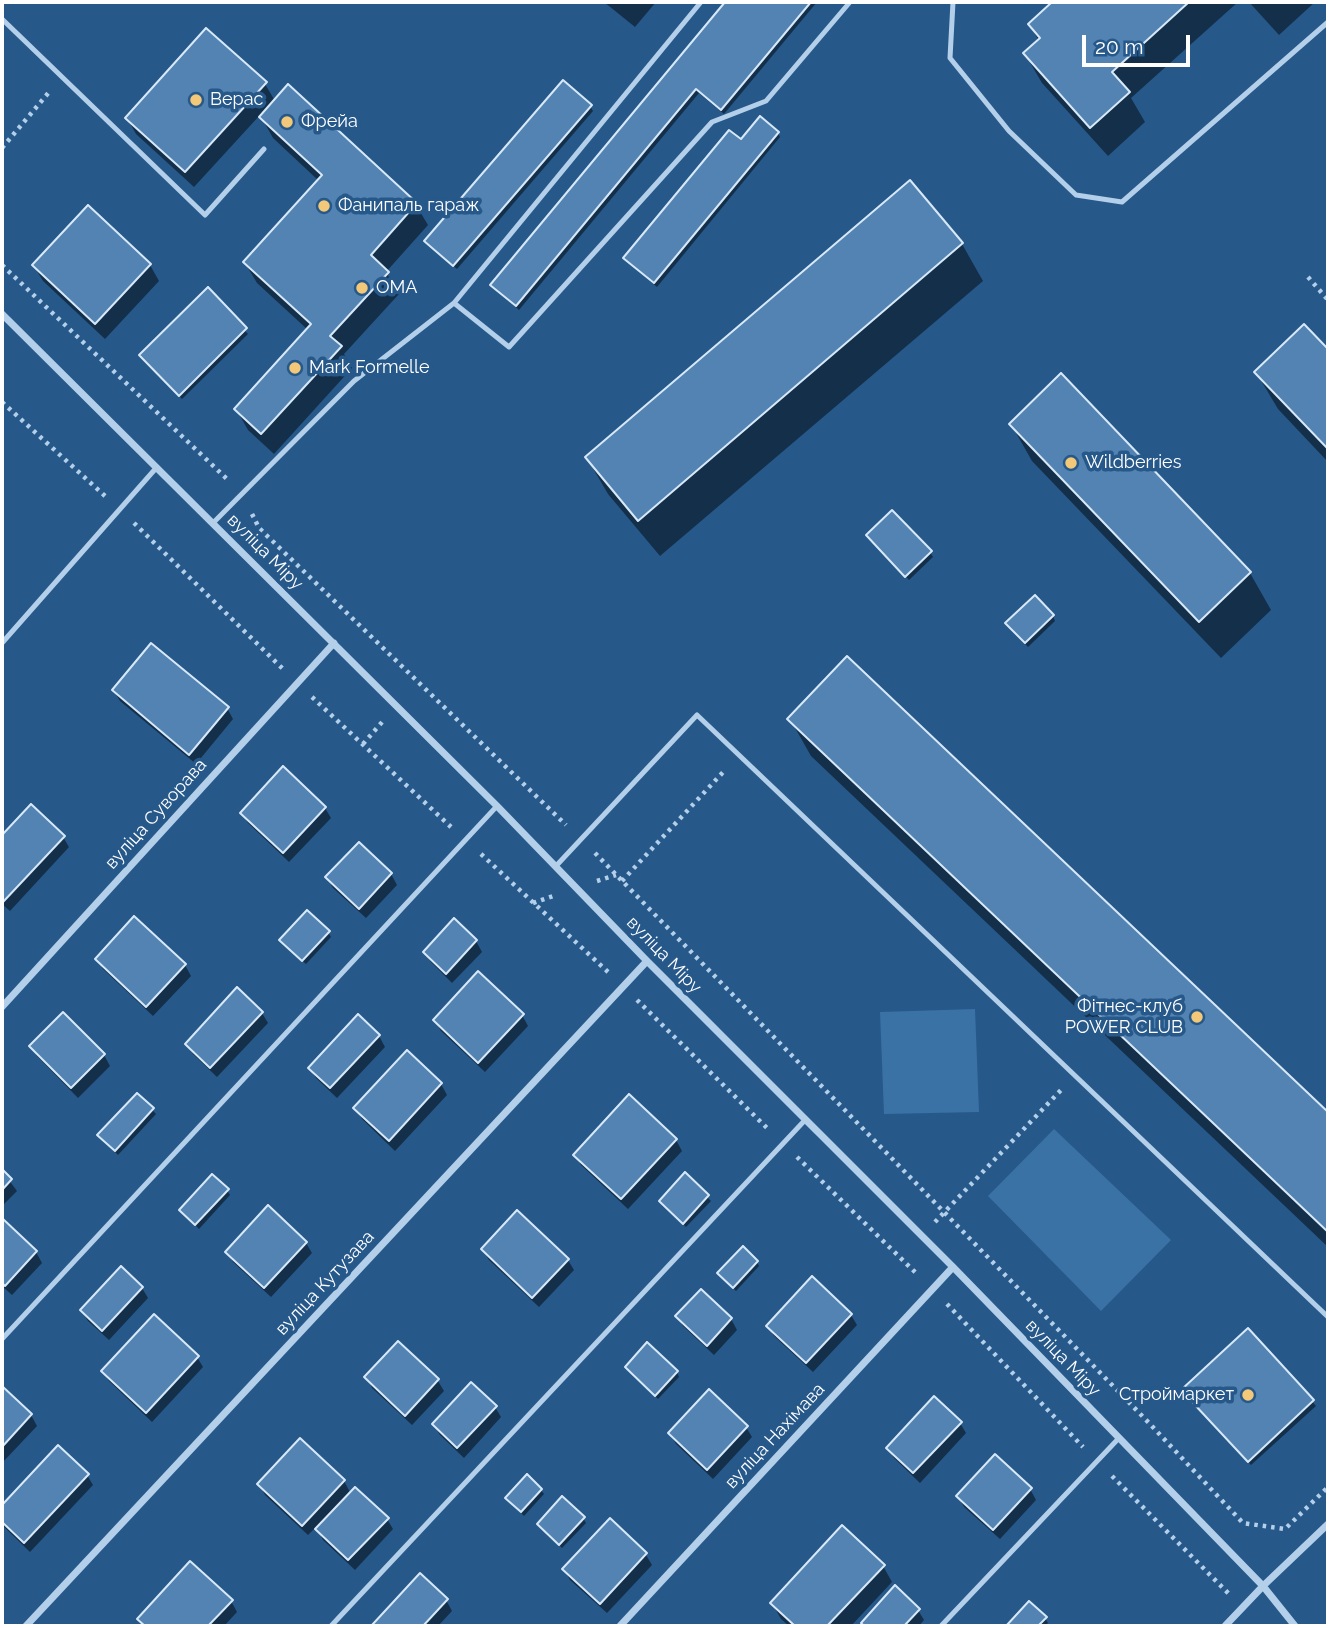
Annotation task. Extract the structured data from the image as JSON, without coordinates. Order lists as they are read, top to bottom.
{
  "streets": {
    "street": [
      "вуліца Міру",
      "вуліца Суворава",
      "вуліца Кутузава",
      "вуліца Нахімава"
    ]
  },
  "crossings": [
    ["вуліца Міру", "вуліца Суворава"],
    ["вуліца Міру", "вуліца Кутузава"],
    ["вуліца Міру", "вуліца Нахімава"]
  ],
  "places": [
    "Верас",
    "Фрейа",
    "Фанипаль гараж",
    "ОМА",
    "Mark Formelle",
    "Wildberries",
    "Фітнес-клуб POWER CLUB",
    "Строймаркет"
  ],
  "scale_bar": "20 m"
}
